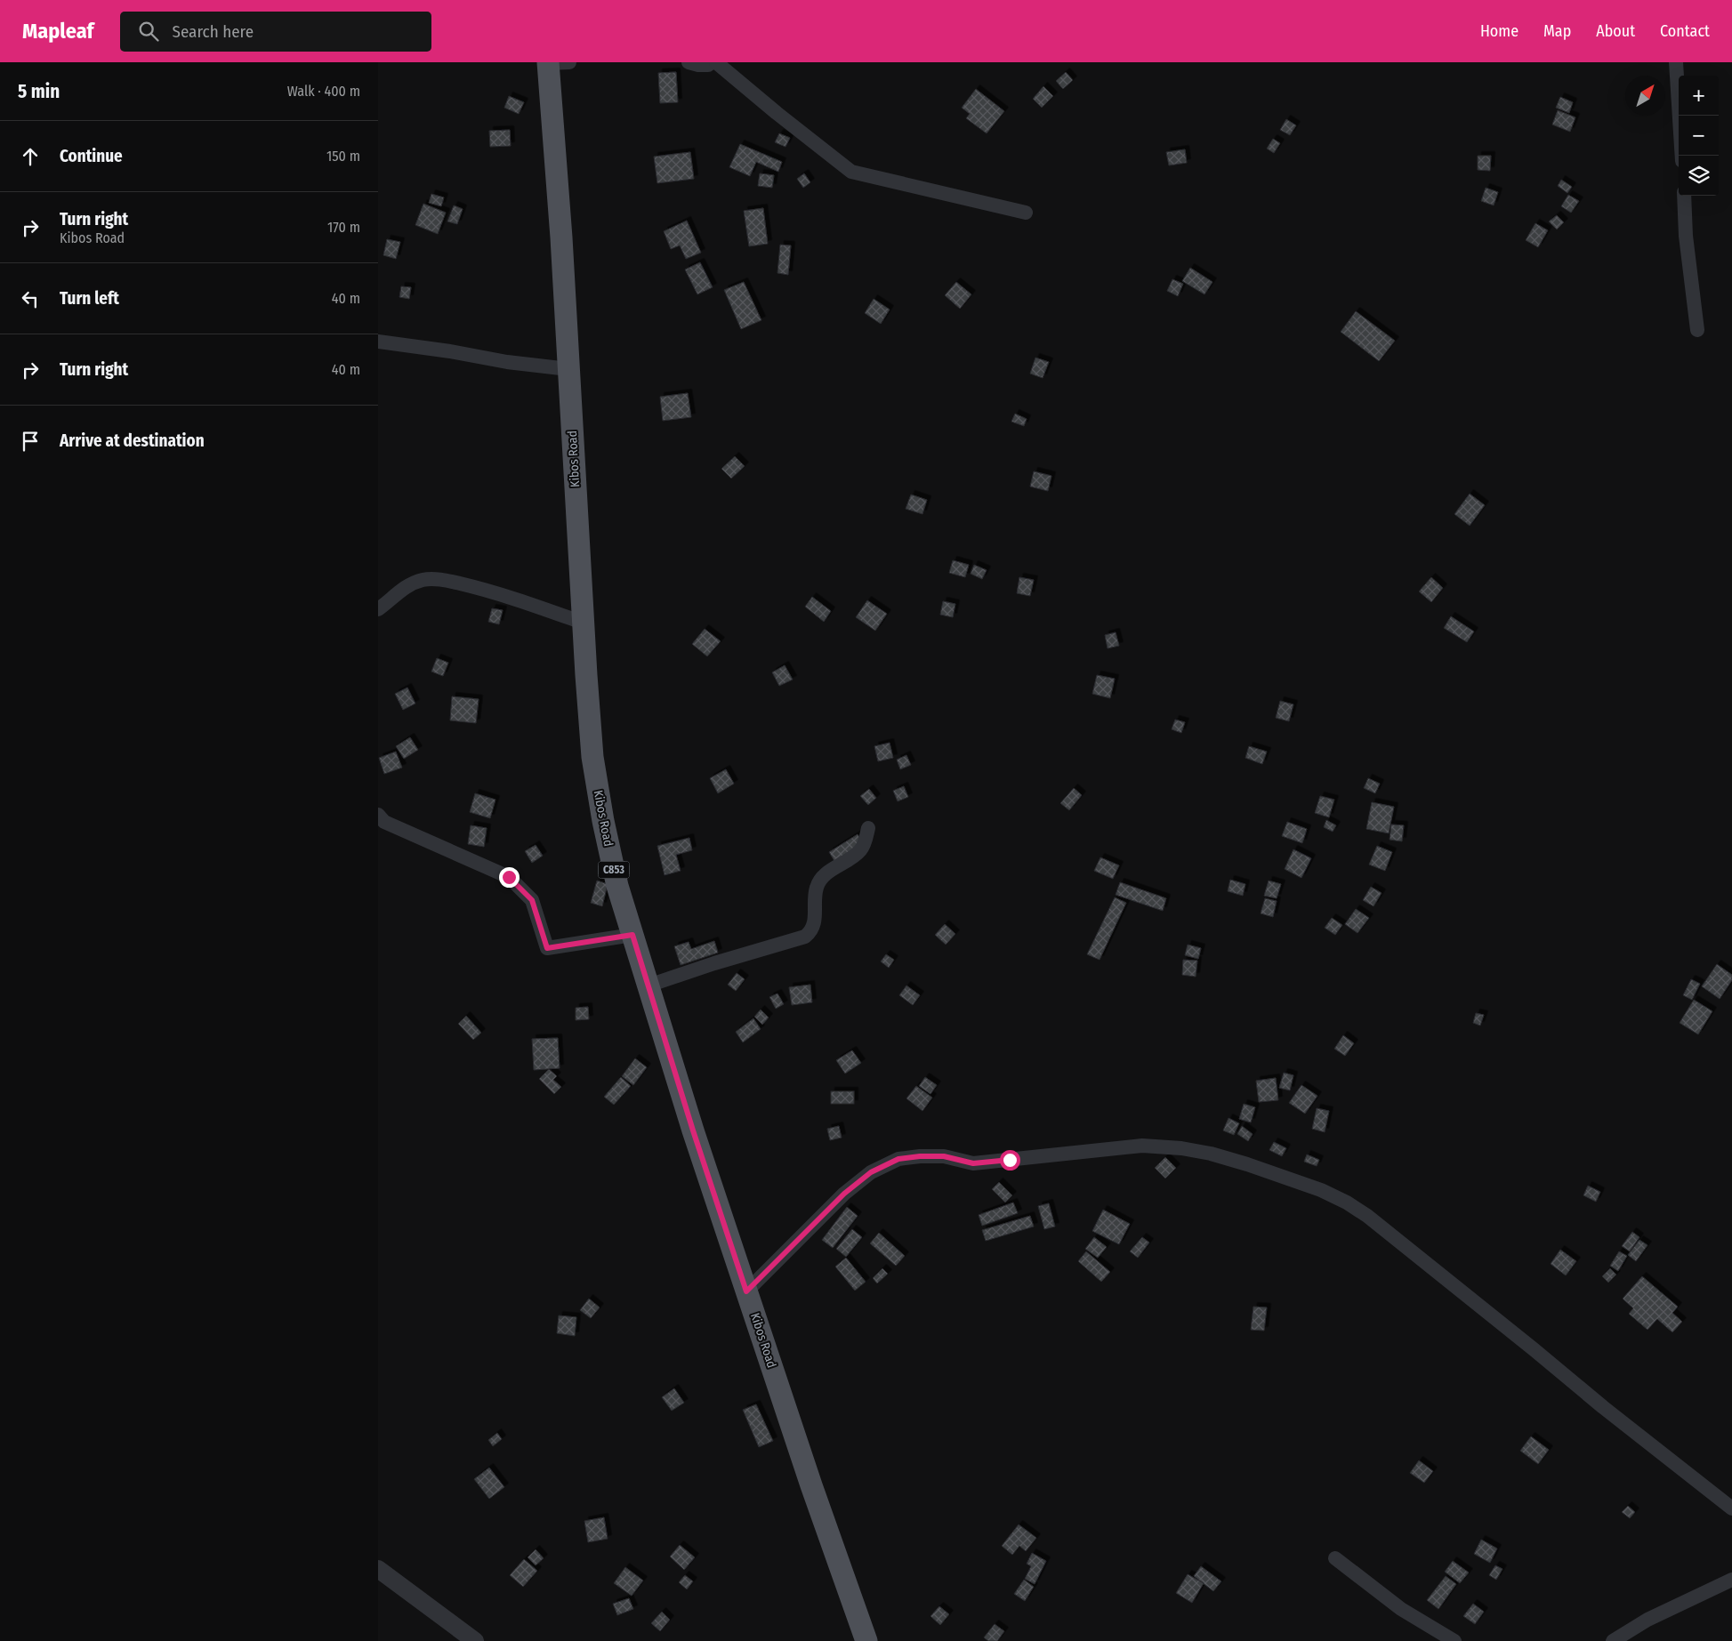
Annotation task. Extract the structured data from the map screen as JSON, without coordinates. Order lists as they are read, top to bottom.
{
  "streets": {
    "main road": ["Kibos Road", "C853"]
  },
  "north": "top right",
  "page": {
    "header": "Mapleaf",
    "search": "Search here",
    "nav": [
      "Home",
      "Map",
      "About",
      "Contact"
    ],
    "heading": ["5 min", "Walk · 400 m"],
    "map_buttons": ["+", "−"],
    "list": [
      ["Continue", "150 m"],
      ["Turn right", "Kibos Road", "170 m"],
      ["Turn left", "40 m"],
      ["Turn right", "40 m"],
      "Arrive at destination"
    ]
  }
}
